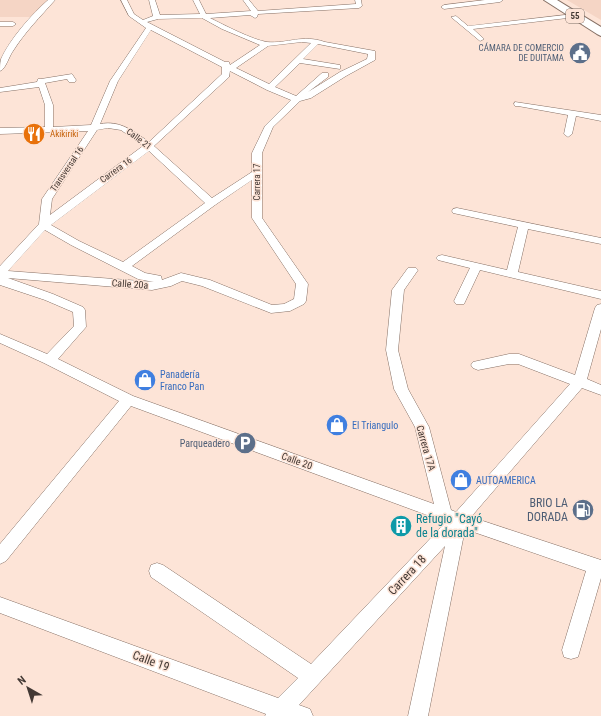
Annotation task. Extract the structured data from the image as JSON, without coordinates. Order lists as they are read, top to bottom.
{
  "streets": {
    "highway": ["55"],
    "street": [
      "Calle 21",
      "Transversal 16",
      "Carrera 16",
      "Carrera 17",
      "Calle 20a",
      "Carrera 17A",
      "Calle 20",
      "Carrera 18",
      "Calle 19"
    ]
  },
  "crossings": [
    ["Calle 21", "Transversal 16"],
    ["Calle 21", "Carrera 16"],
    ["Transversal 16", "Carrera 16"],
    ["Carrera 16", "Calle 20a"],
    ["Carrera 17", "Calle 20a"],
    ["Carrera 17A", "Calle 20"],
    ["Carrera 17A", "Carrera 18"],
    ["Calle 20", "Carrera 18"],
    ["Carrera 18", "Calle 19"]
  ],
  "places": {
    "public building": ["CÁMARA DE COMERCIO DE DUITAMA"],
    "restaurant": ["Akikiriki"],
    "shop": ["Panadería Franco Pan", "El Triangulo", "AUTOAMERICA"],
    "parking": ["Parqueadero"],
    "fuel station": ["BRIO LA DORADA"],
    "building": ["Refugio \"Cayó de la dorada\""]
  },
  "north": "top left"
}
